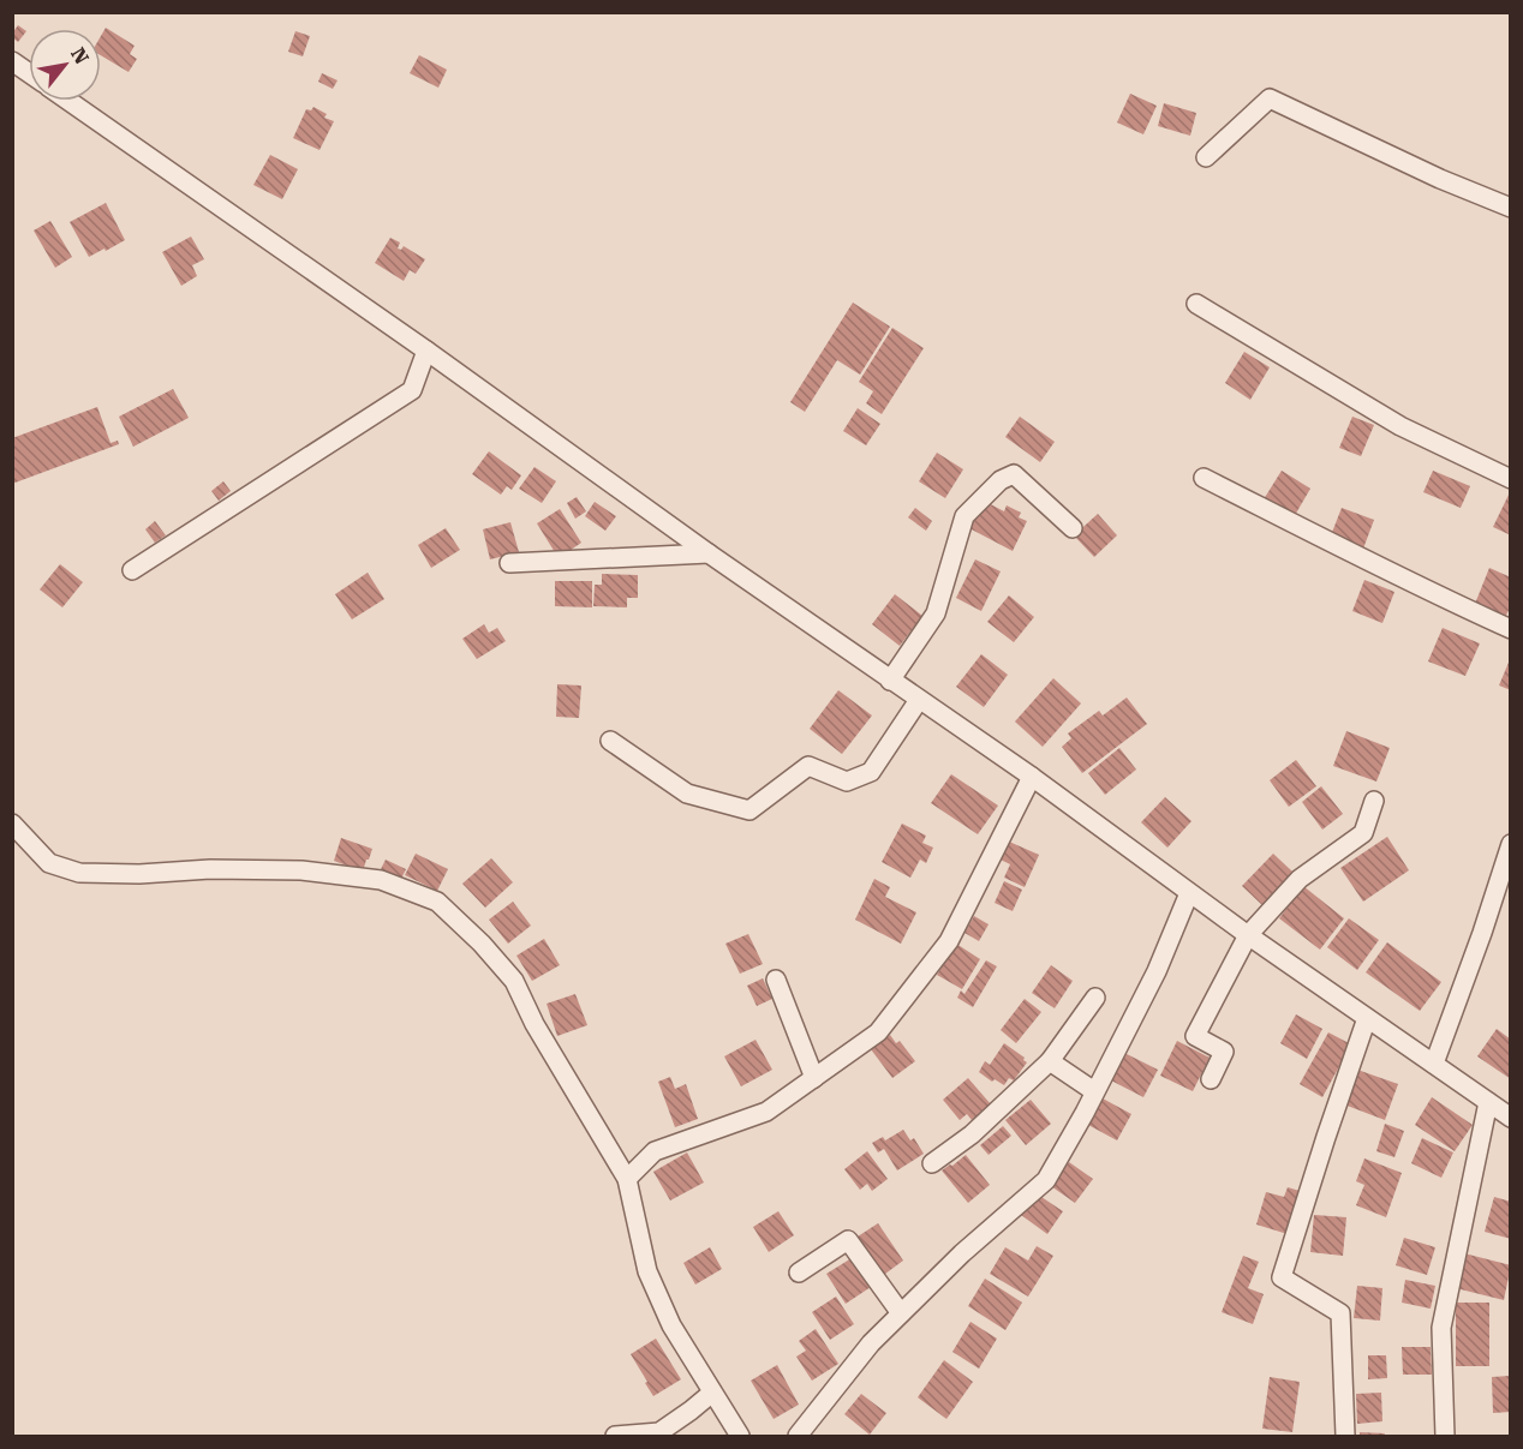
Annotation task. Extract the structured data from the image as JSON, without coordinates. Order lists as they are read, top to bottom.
{
  "north": "top right"
}
